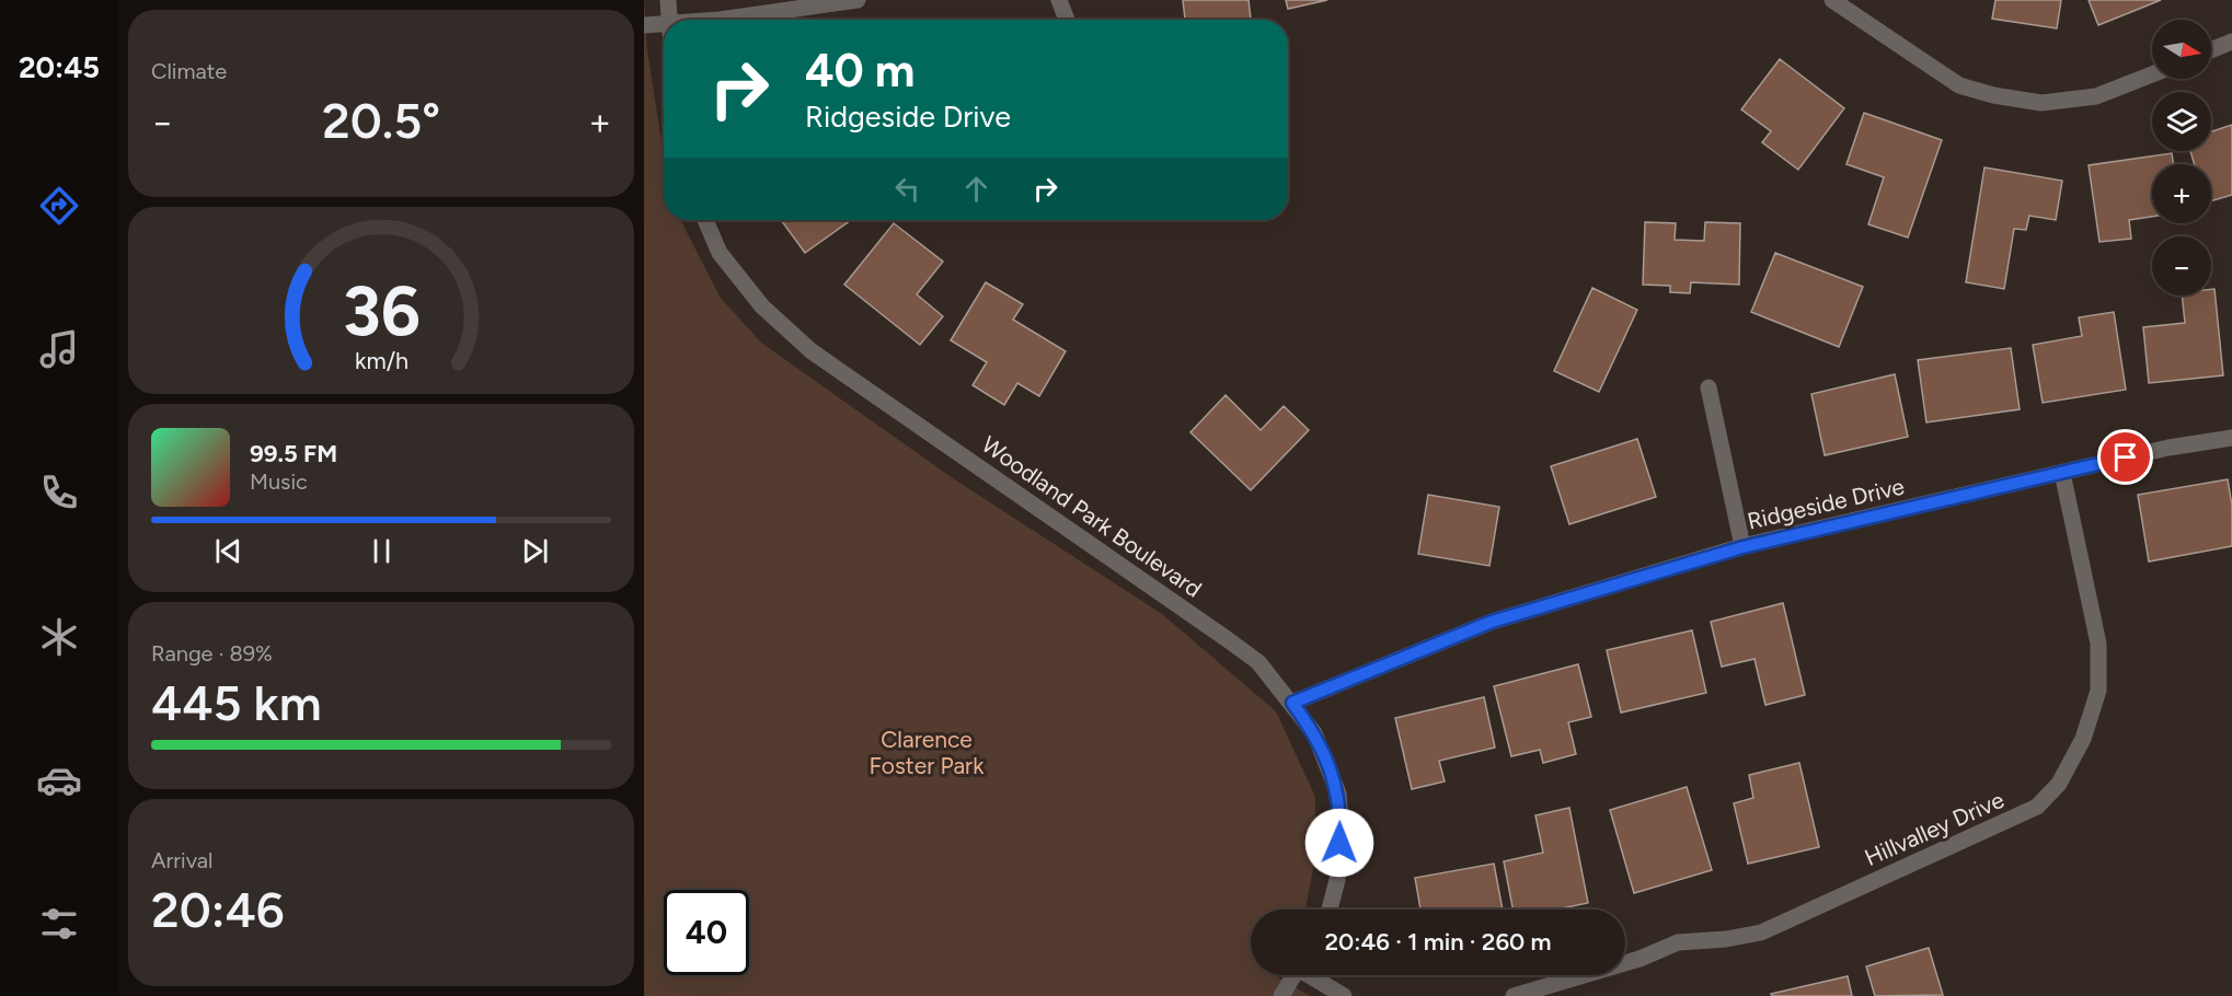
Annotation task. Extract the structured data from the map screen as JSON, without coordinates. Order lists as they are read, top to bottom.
{
  "streets": {
    "street": ["Ridgeside Drive", "Woodland Park Boulevard", "Hillvalley Drive"]
  },
  "crossings": [
    ["Ridgeside Drive", "Woodland Park Boulevard"],
    ["Ridgeside Drive", "Hillvalley Drive"]
  ],
  "parks": ["Clarence Foster Park"],
  "north": "right",
  "page": {
    "tabs": "20:45",
    "tile": [
      "Climate",
      ["Range · 89%", "445 km"],
      ["Arrival", "20:46"]
    ],
    "map_buttons": ["+", "−"],
    "turn": ["40 m", "Ridgeside Drive"],
    "heat": ["−", "20.5°", "+"],
    "song": ["99.5 FM", "Music"],
    "limit": "40",
    "trip": "20:46 · 1 min · 260 m",
    "gauge": ["36", "km/h"]
  }
}
